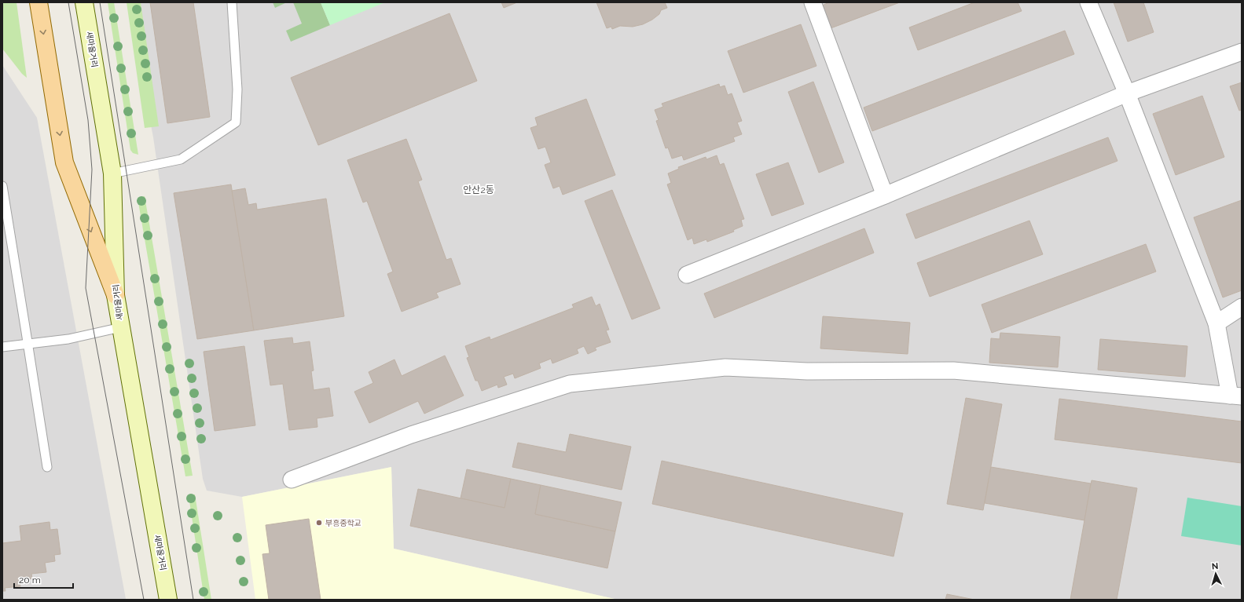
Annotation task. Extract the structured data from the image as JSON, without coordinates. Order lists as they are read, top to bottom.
{
  "streets": {
    "main road": ["새마을거리"]
  },
  "districts": ["안산2동"],
  "places": ["부흥중학교"],
  "scale_bar": "20 m",
  "north": "top"
}
